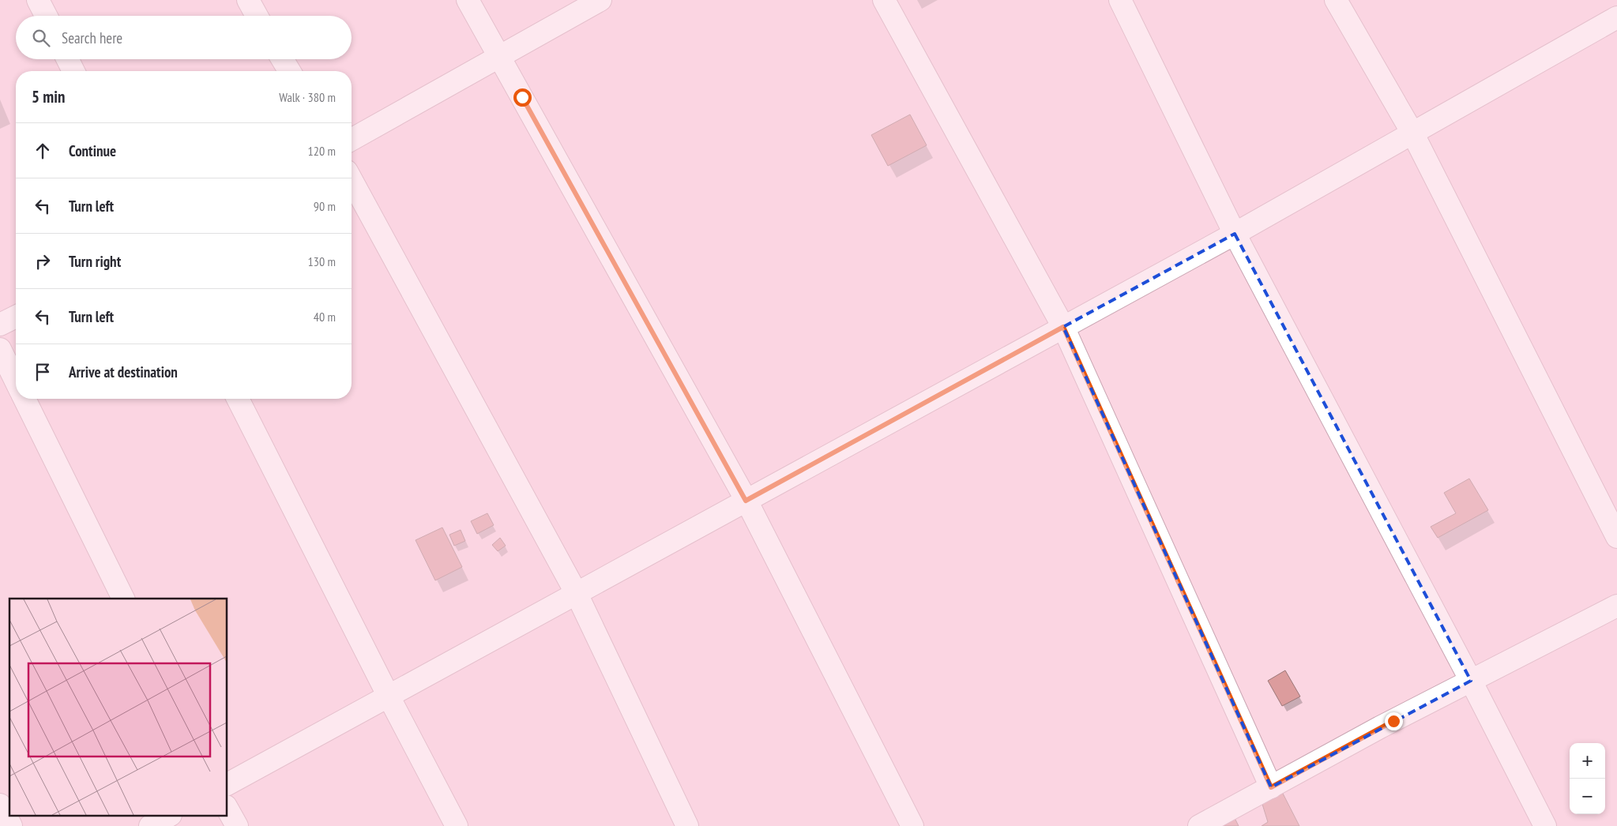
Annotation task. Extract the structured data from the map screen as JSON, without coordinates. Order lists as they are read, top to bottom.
{
  "page": {
    "search": "Search here",
    "heading": ["5 min", "Walk · 380 m"],
    "list": [
      ["Continue", "120 m"],
      ["Turn left", "90 m"],
      ["Turn right", "130 m"],
      ["Turn left", "40 m"],
      "Arrive at destination"
    ],
    "map_buttons": ["+", "−"]
  }
}
